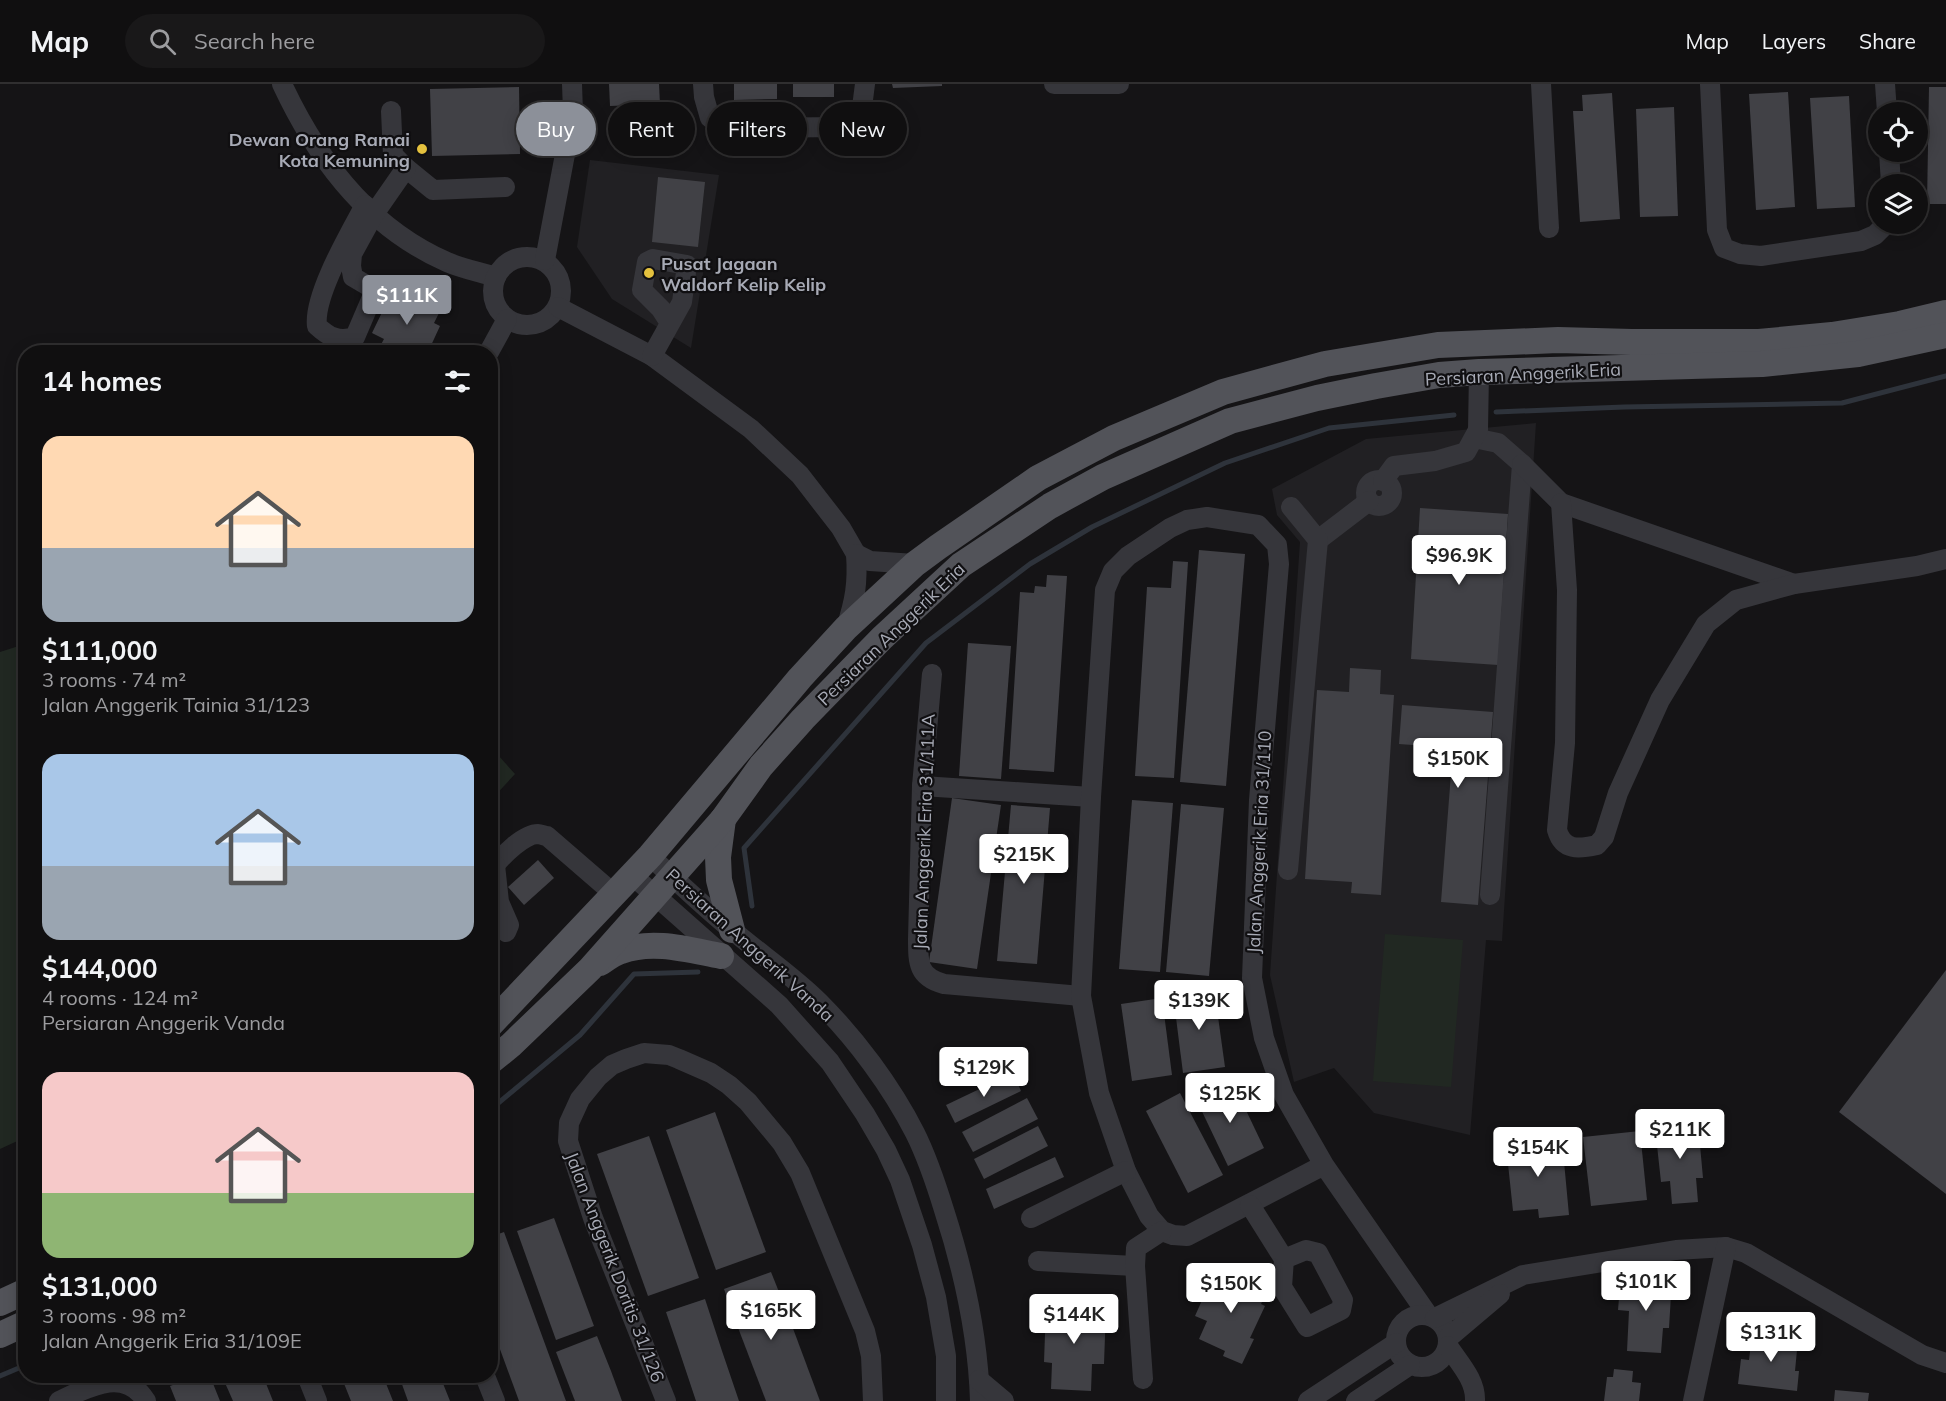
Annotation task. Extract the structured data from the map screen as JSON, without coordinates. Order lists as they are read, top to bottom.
{
  "streets": {
    "main road": ["Persiaran Anggerik Eria"],
    "street": [
      "Jalan Anggerik Eria 31/111A",
      "Jalan Anggerik Eria 31/110",
      "Persiaran Anggerik Vanda",
      "Jalan Anggerik Doritis 31/126"
    ]
  },
  "crossings": [
    ["Persiaran Anggerik Eria", "Persiaran Anggerik Vanda"]
  ],
  "places": ["Dewan Orang Ramai Kota Kemuning", "Pusat Jagaan Waldorf Kelip Kelip"],
  "page": {
    "header": "Map",
    "search": "Search here",
    "nav": ["Map", "Layers", "Share"],
    "chip": [
      "Buy",
      "Rent",
      "Filters",
      "New"
    ],
    "price": [
      "$111K",
      "$96.9K",
      "$150K",
      "$215K",
      "$139K",
      "$129K",
      "$125K",
      "$211K",
      "$154K",
      "$101K",
      "$150K",
      "$165K",
      "$144K",
      "$131K"
    ],
    "heading": "14 homes",
    "list": [
      {
        "name": "$111,000",
        "note": "3 rooms · 74 m² · Jalan Anggerik Tainia 31/123"
      },
      {
        "name": "$144,000",
        "note": "4 rooms · 124 m² · Persiaran Anggerik Vanda"
      },
      {
        "name": "$131,000",
        "note": "3 rooms · 98 m² · Jalan Anggerik Eria 31/109E"
      }
    ]
  }
}
